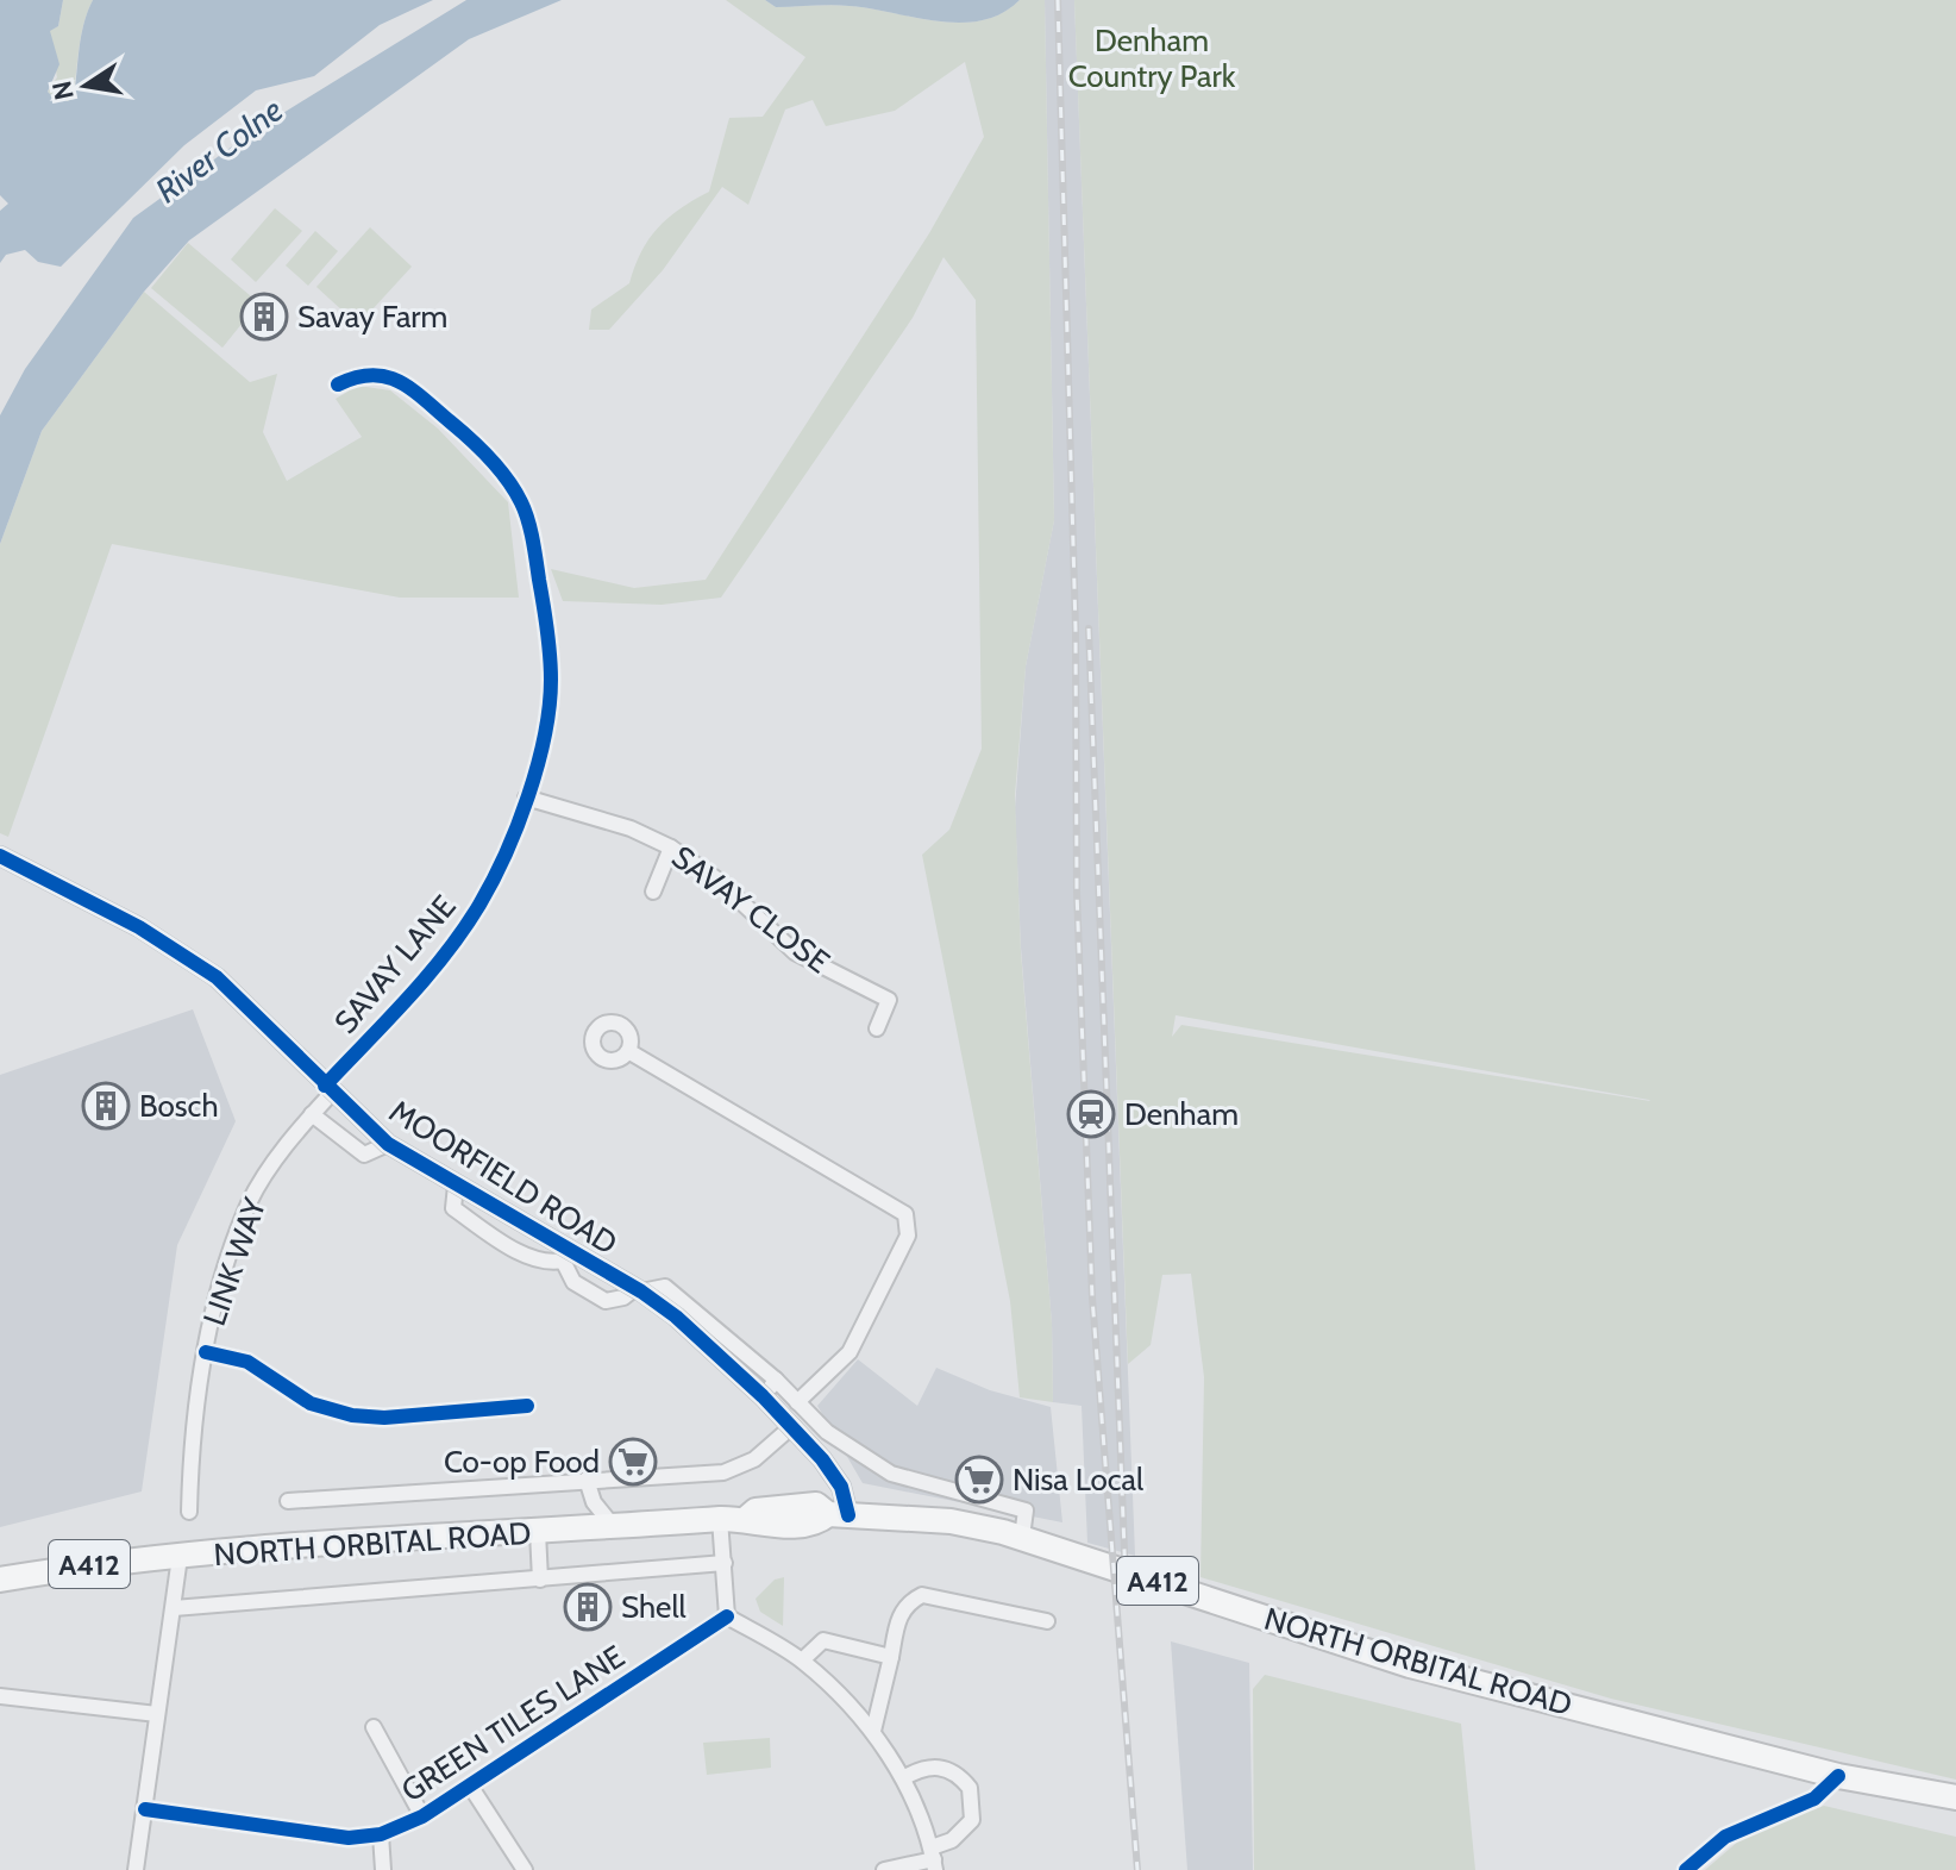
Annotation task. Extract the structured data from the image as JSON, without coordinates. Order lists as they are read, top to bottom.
{
  "streets": {
    "main road": ["NORTH ORBITAL ROAD", "A412"],
    "street": [
      "SAVAY CLOSE",
      "SAVAY LANE",
      "MOORFIELD ROAD",
      "LINK WAY",
      "GREEN TILES LANE"
    ]
  },
  "crossings": [
    ["SAVAY CLOSE", "SAVAY LANE"],
    ["SAVAY LANE", "MOORFIELD ROAD"],
    ["SAVAY LANE", "LINK WAY"],
    ["MOORFIELD ROAD", "LINK WAY"],
    ["MOORFIELD ROAD", "NORTH ORBITAL ROAD"]
  ],
  "water": ["River Colne"],
  "parks": ["Denham Country Park"],
  "places": {
    "building": ["Savay Farm", "Bosch", "Shell"],
    "station": ["Denham"],
    "supermarket": ["Co-op Food", "Nisa Local"]
  },
  "north": "left"
}
